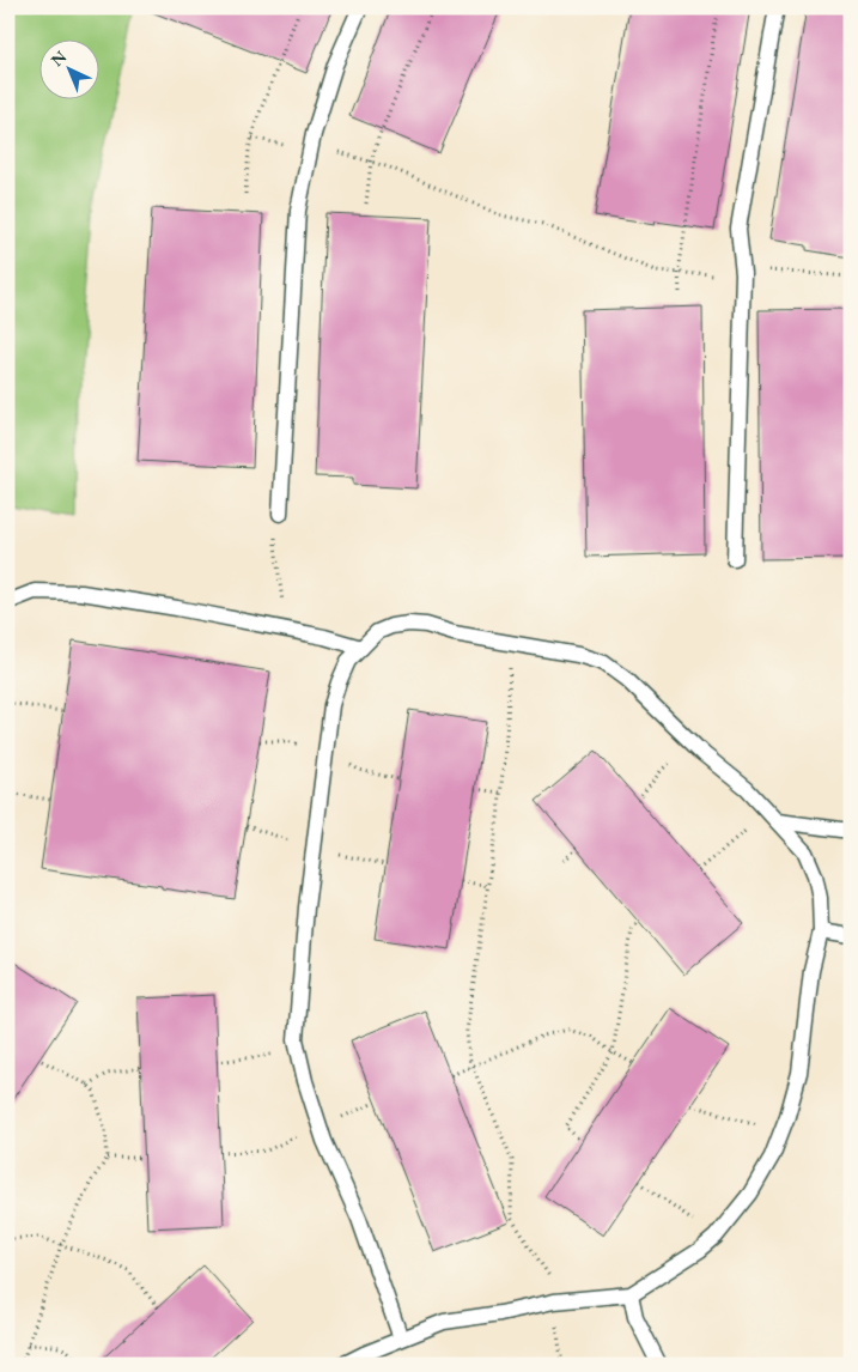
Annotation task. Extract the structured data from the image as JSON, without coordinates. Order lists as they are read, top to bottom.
{
  "north": "top left"
}
